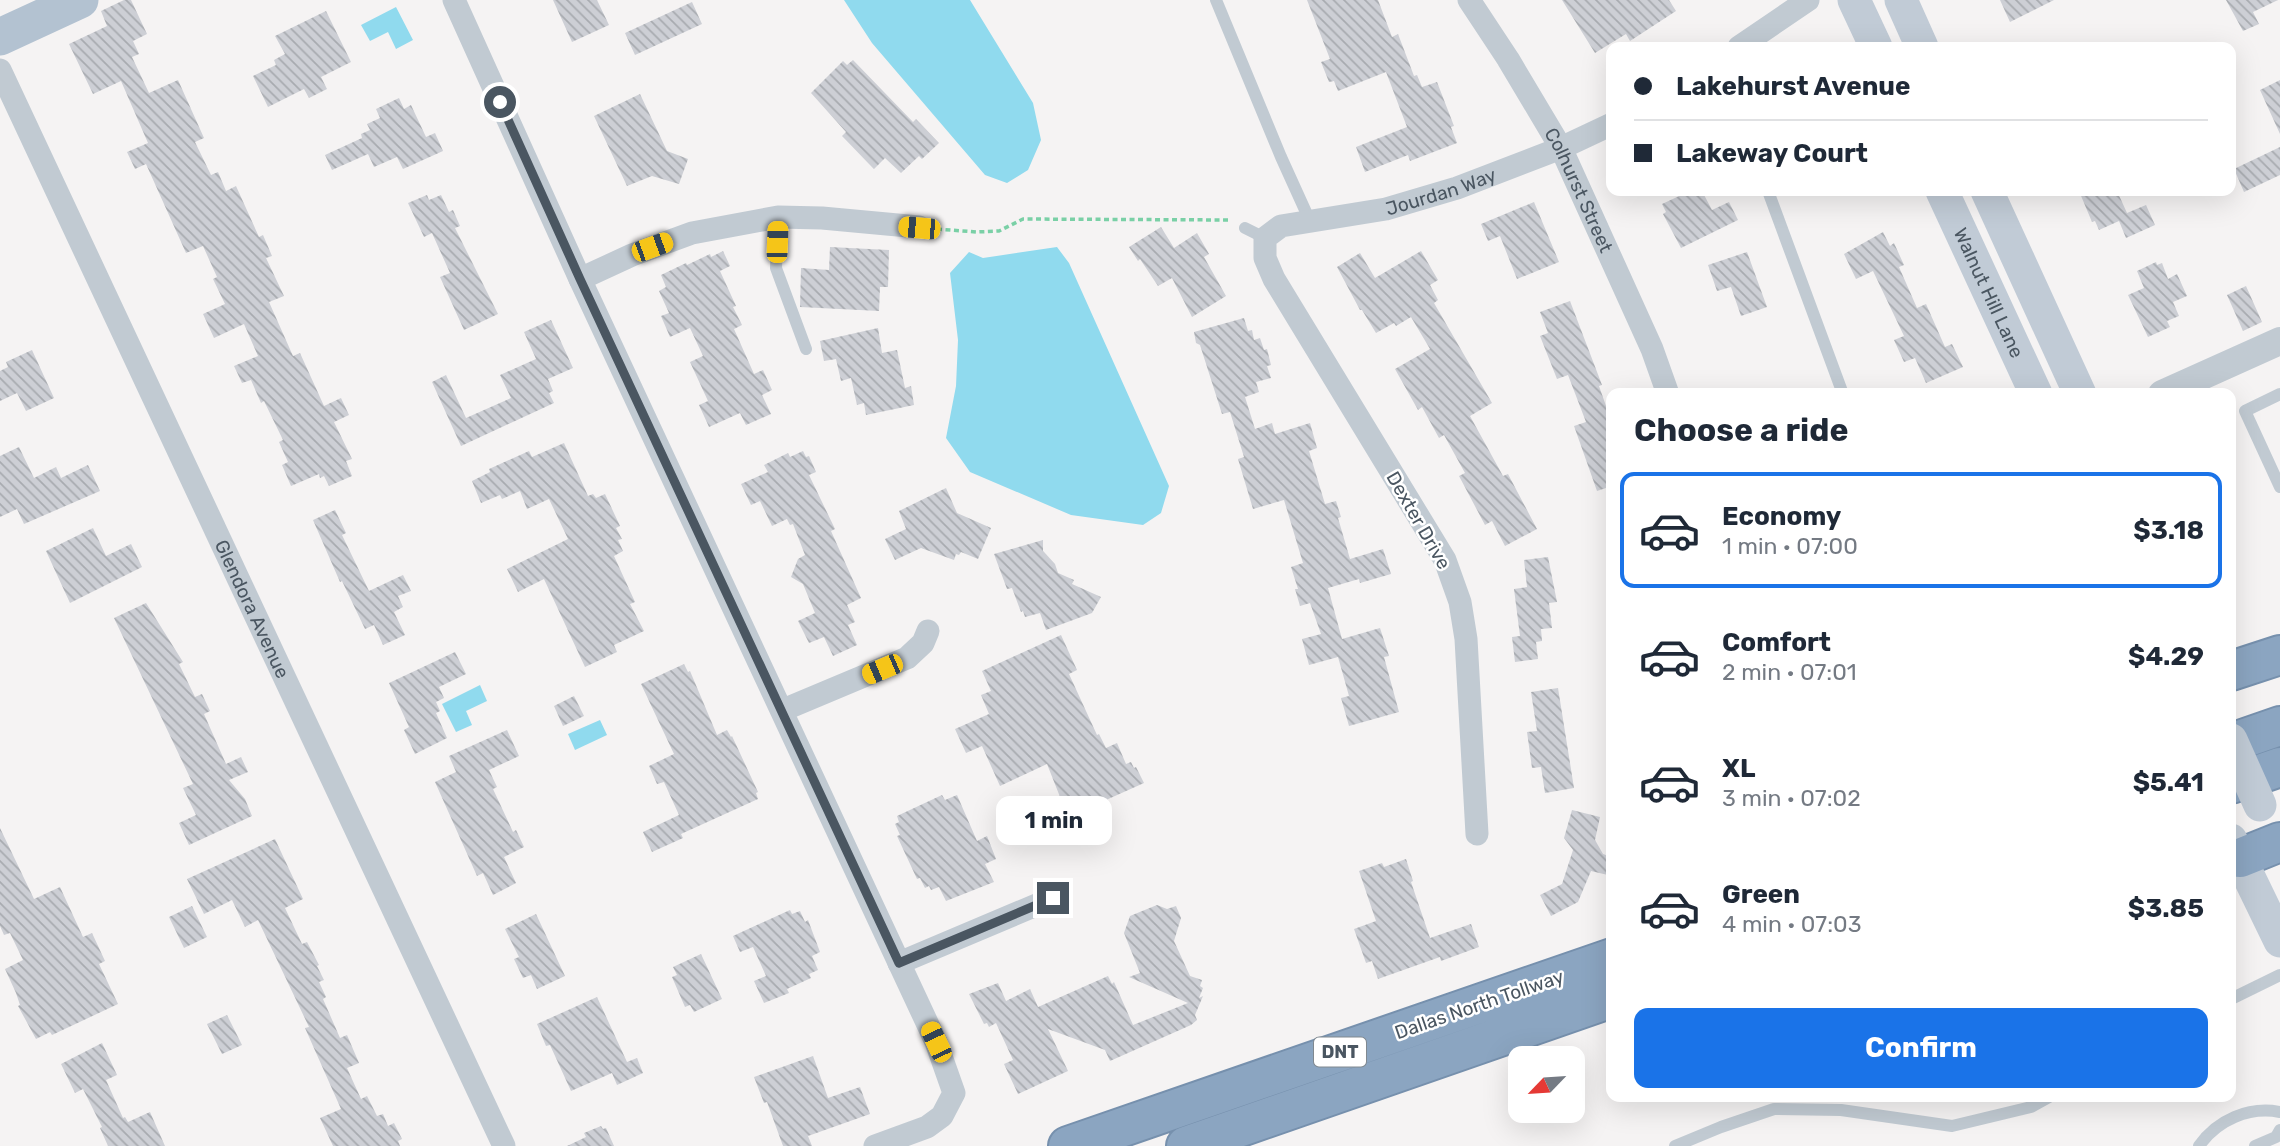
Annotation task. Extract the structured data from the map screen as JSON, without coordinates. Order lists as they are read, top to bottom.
{
  "streets": {
    "highway": ["Dallas North Tollway", "DNT"],
    "main road": ["Walnut Hill Lane"],
    "street": [
      "Jourdan Way",
      "Colhurst Street",
      "Dexter Drive",
      "Glendora Avenue"
    ]
  },
  "crossings": [
    ["Jourdan Way", "Colhurst Street"],
    ["Jourdan Way", "Dexter Drive"]
  ],
  "north": "bottom left",
  "page": {
    "banner": ["Lakehurst Avenue", "Lakeway Court"],
    "heading": "Choose a ride",
    "list": [
      {
        "name": "Economy",
        "note": "1 min · 07:00",
        "value": "$3.18"
      },
      {
        "name": "Comfort",
        "note": "2 min · 07:01",
        "value": "$4.29"
      },
      {
        "name": "XL",
        "note": "3 min · 07:02",
        "value": "$5.41"
      },
      {
        "name": "Green",
        "note": "4 min · 07:03",
        "value": "$3.85"
      }
    ],
    "bubble": "1 min",
    "buttons": "Confirm"
  }
}
